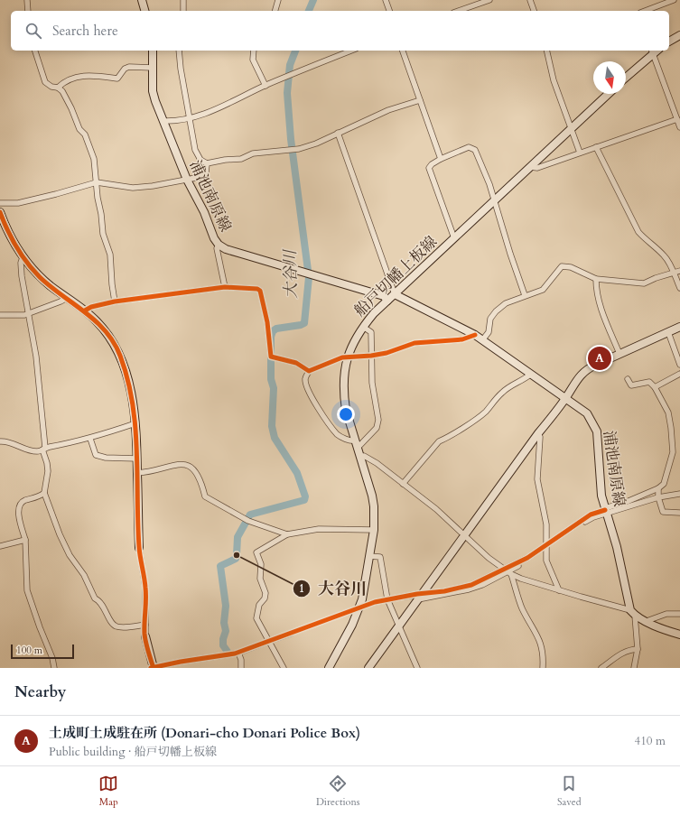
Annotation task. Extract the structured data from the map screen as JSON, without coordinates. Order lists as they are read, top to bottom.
{
  "streets": {
    "main road": ["浦池南原線", "船戸切幡上板線"]
  },
  "crossings": [
    ["浦池南原線", "船戸切幡上板線"]
  ],
  "water": ["大谷川"],
  "places": ["大谷川"],
  "scale_bar": "100 m",
  "north": "bottom",
  "page": {
    "search": "Search here",
    "pins": "A",
    "scale": "100 m",
    "heading": "Nearby",
    "list": [
      {
        "mark": "A",
        "name": "土成町土成駐在所 (Donari-cho Donari Police Box)",
        "note": "Public building · 船戸切幡上板線",
        "value": "410 m"
      }
    ],
    "nav": ["Map", "Directions", "Saved"]
  }
}
